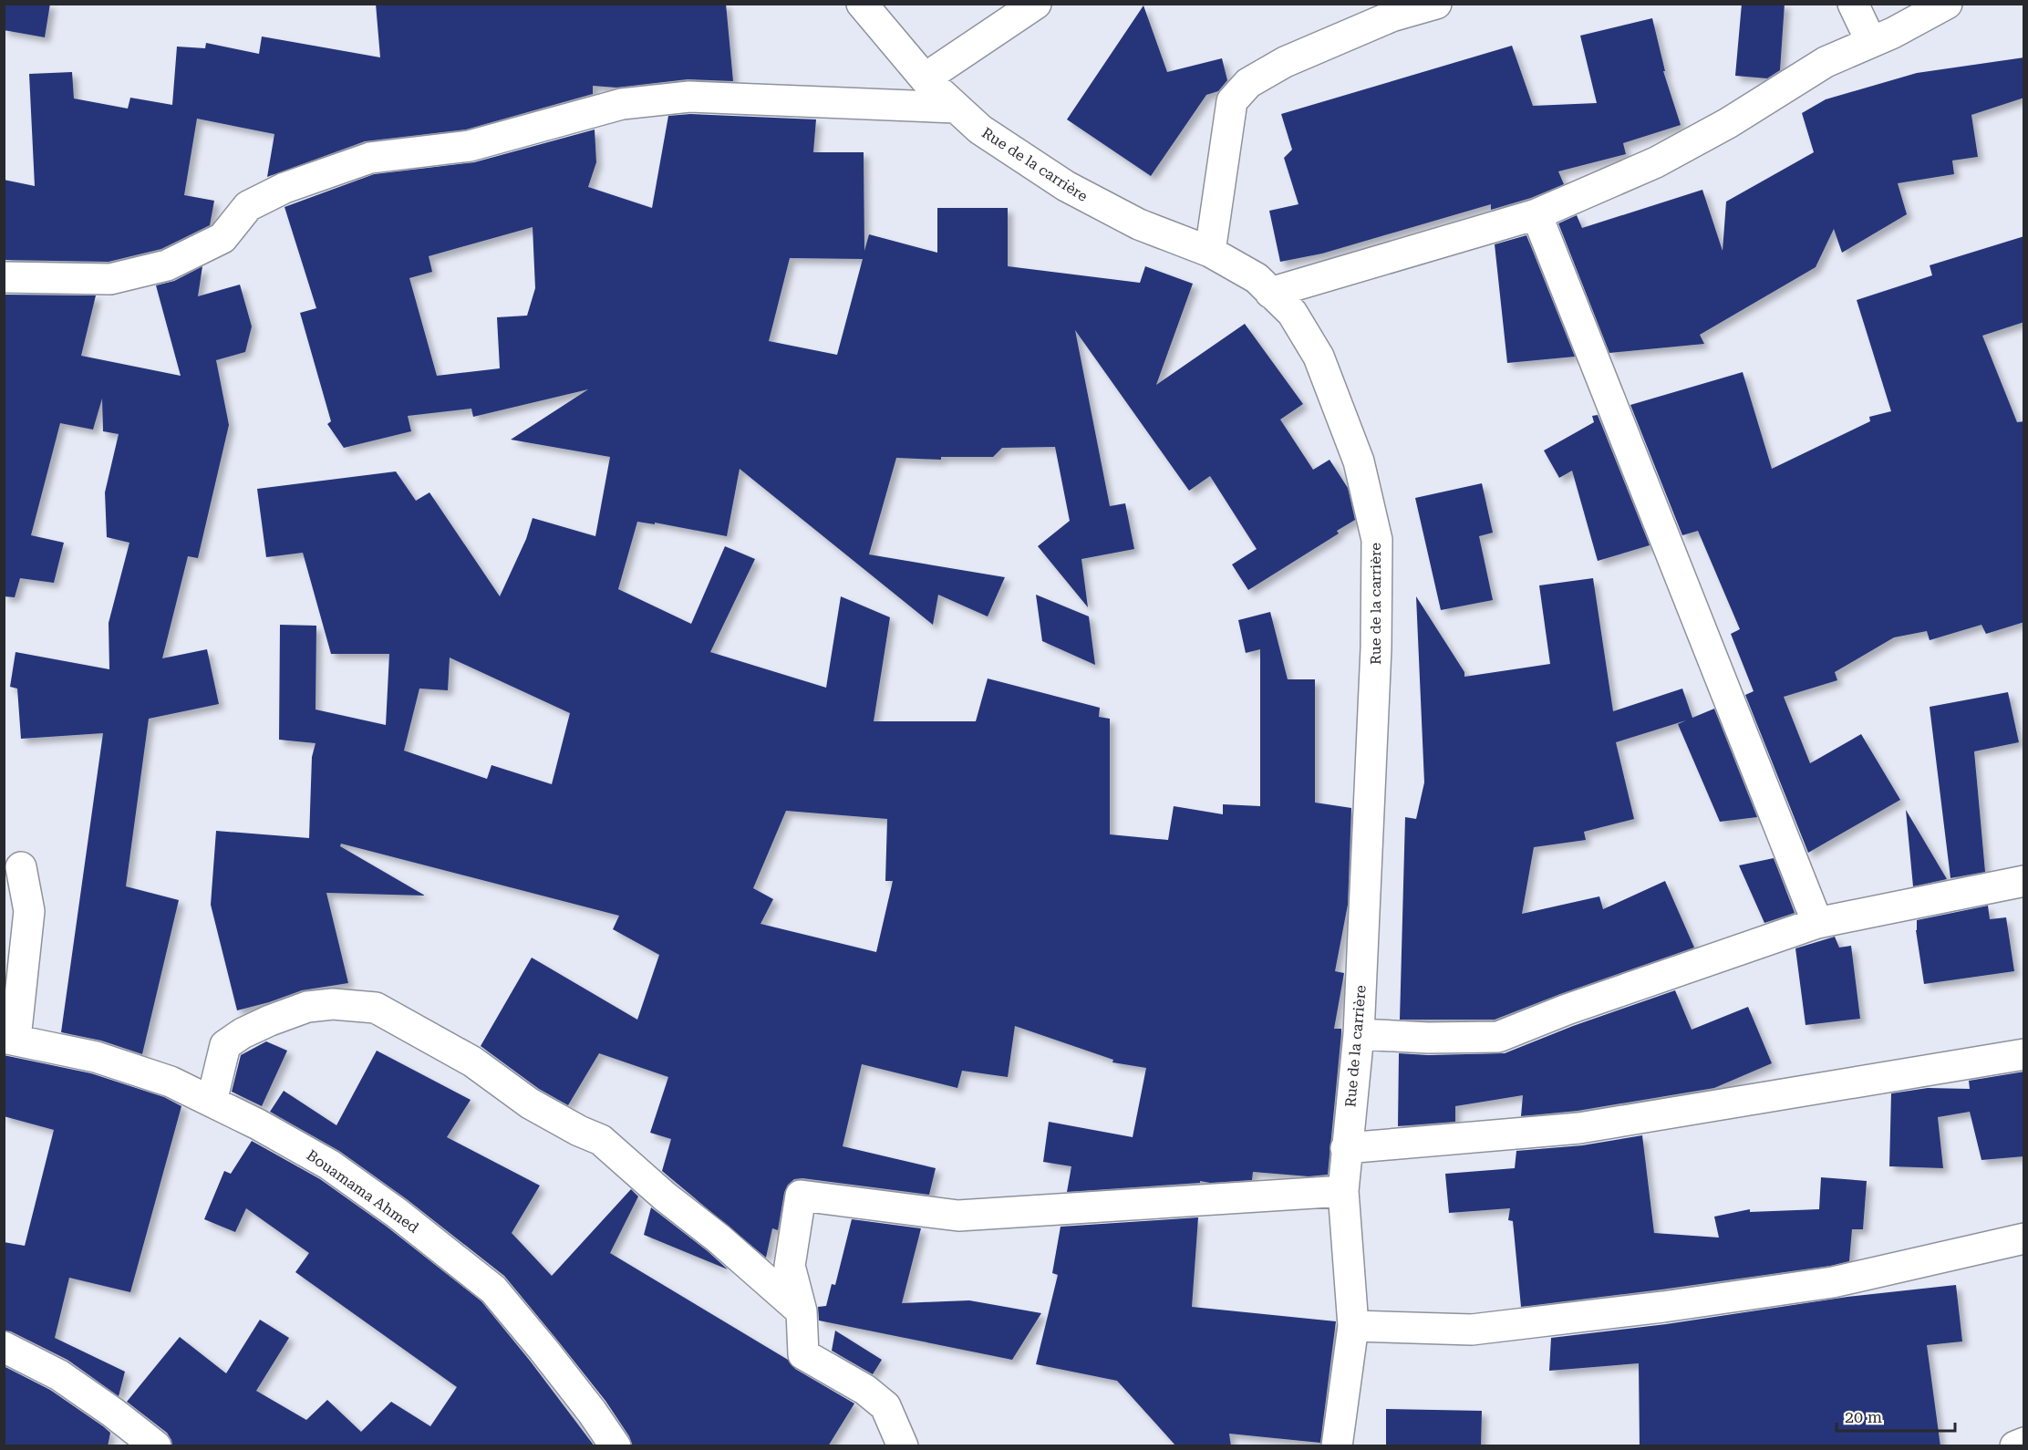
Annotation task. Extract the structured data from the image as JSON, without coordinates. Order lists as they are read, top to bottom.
{
  "streets": {
    "street": ["Rue de la carrière", "Bouamama Ahmed"]
  },
  "scale_bar": "20 m"
}
